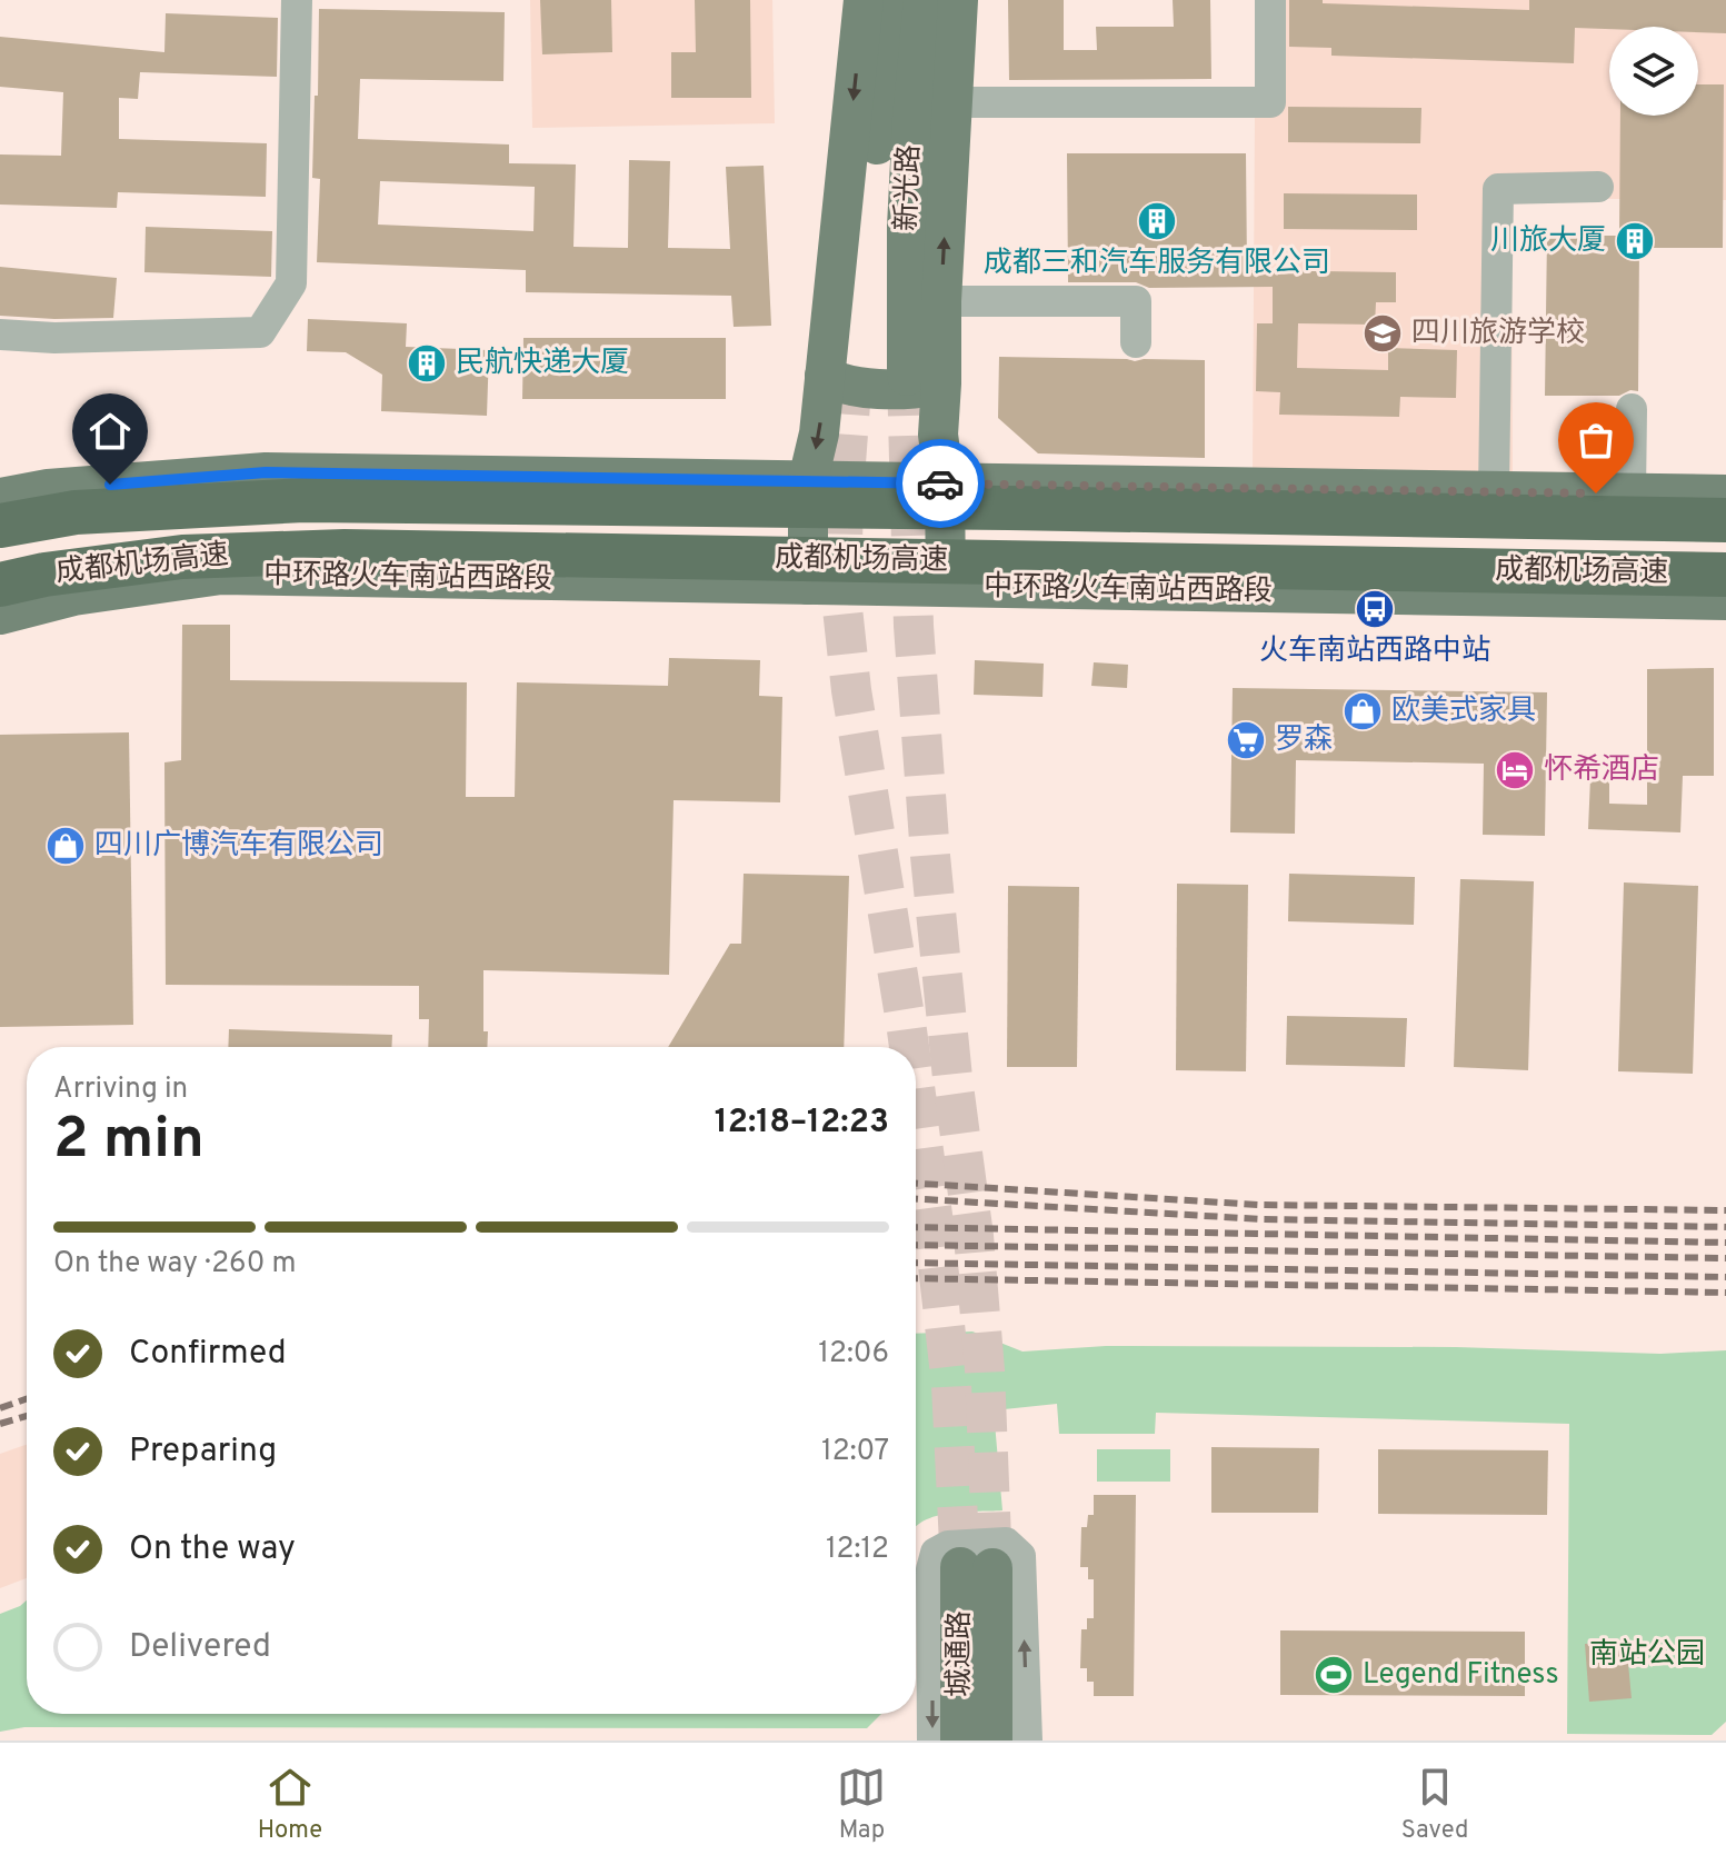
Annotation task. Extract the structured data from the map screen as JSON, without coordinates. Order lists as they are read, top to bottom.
{
  "streets": {
    "highway": ["成都机场高速"],
    "main road": ["新光路", "中环路火车南站西路段", "城通路"]
  },
  "parks": ["南站公园"],
  "places": {
    "building": ["成都三和汽车服务有限公司", "川旅大厦", "民航快递大厦"],
    "school or university": ["四川旅游学校"],
    "bus stop": ["火车南站西路中站"],
    "shop": ["欧美式家具", "四川广博汽车有限公司"],
    "supermarket": ["罗森"],
    "hotel": ["怀希酒店"],
    "sports": ["Legend Fitness"]
  },
  "page": {
    "heading": ["2 min", "Arriving in", "12:18–12:23"],
    "bar": "On the way · 260 m",
    "list": [
      ["Confirmed", "12:06"],
      ["Preparing", "12:07"],
      ["On the way", "12:12"],
      "Delivered"
    ],
    "tabs": ["Home", "Map", "Saved"]
  }
}
